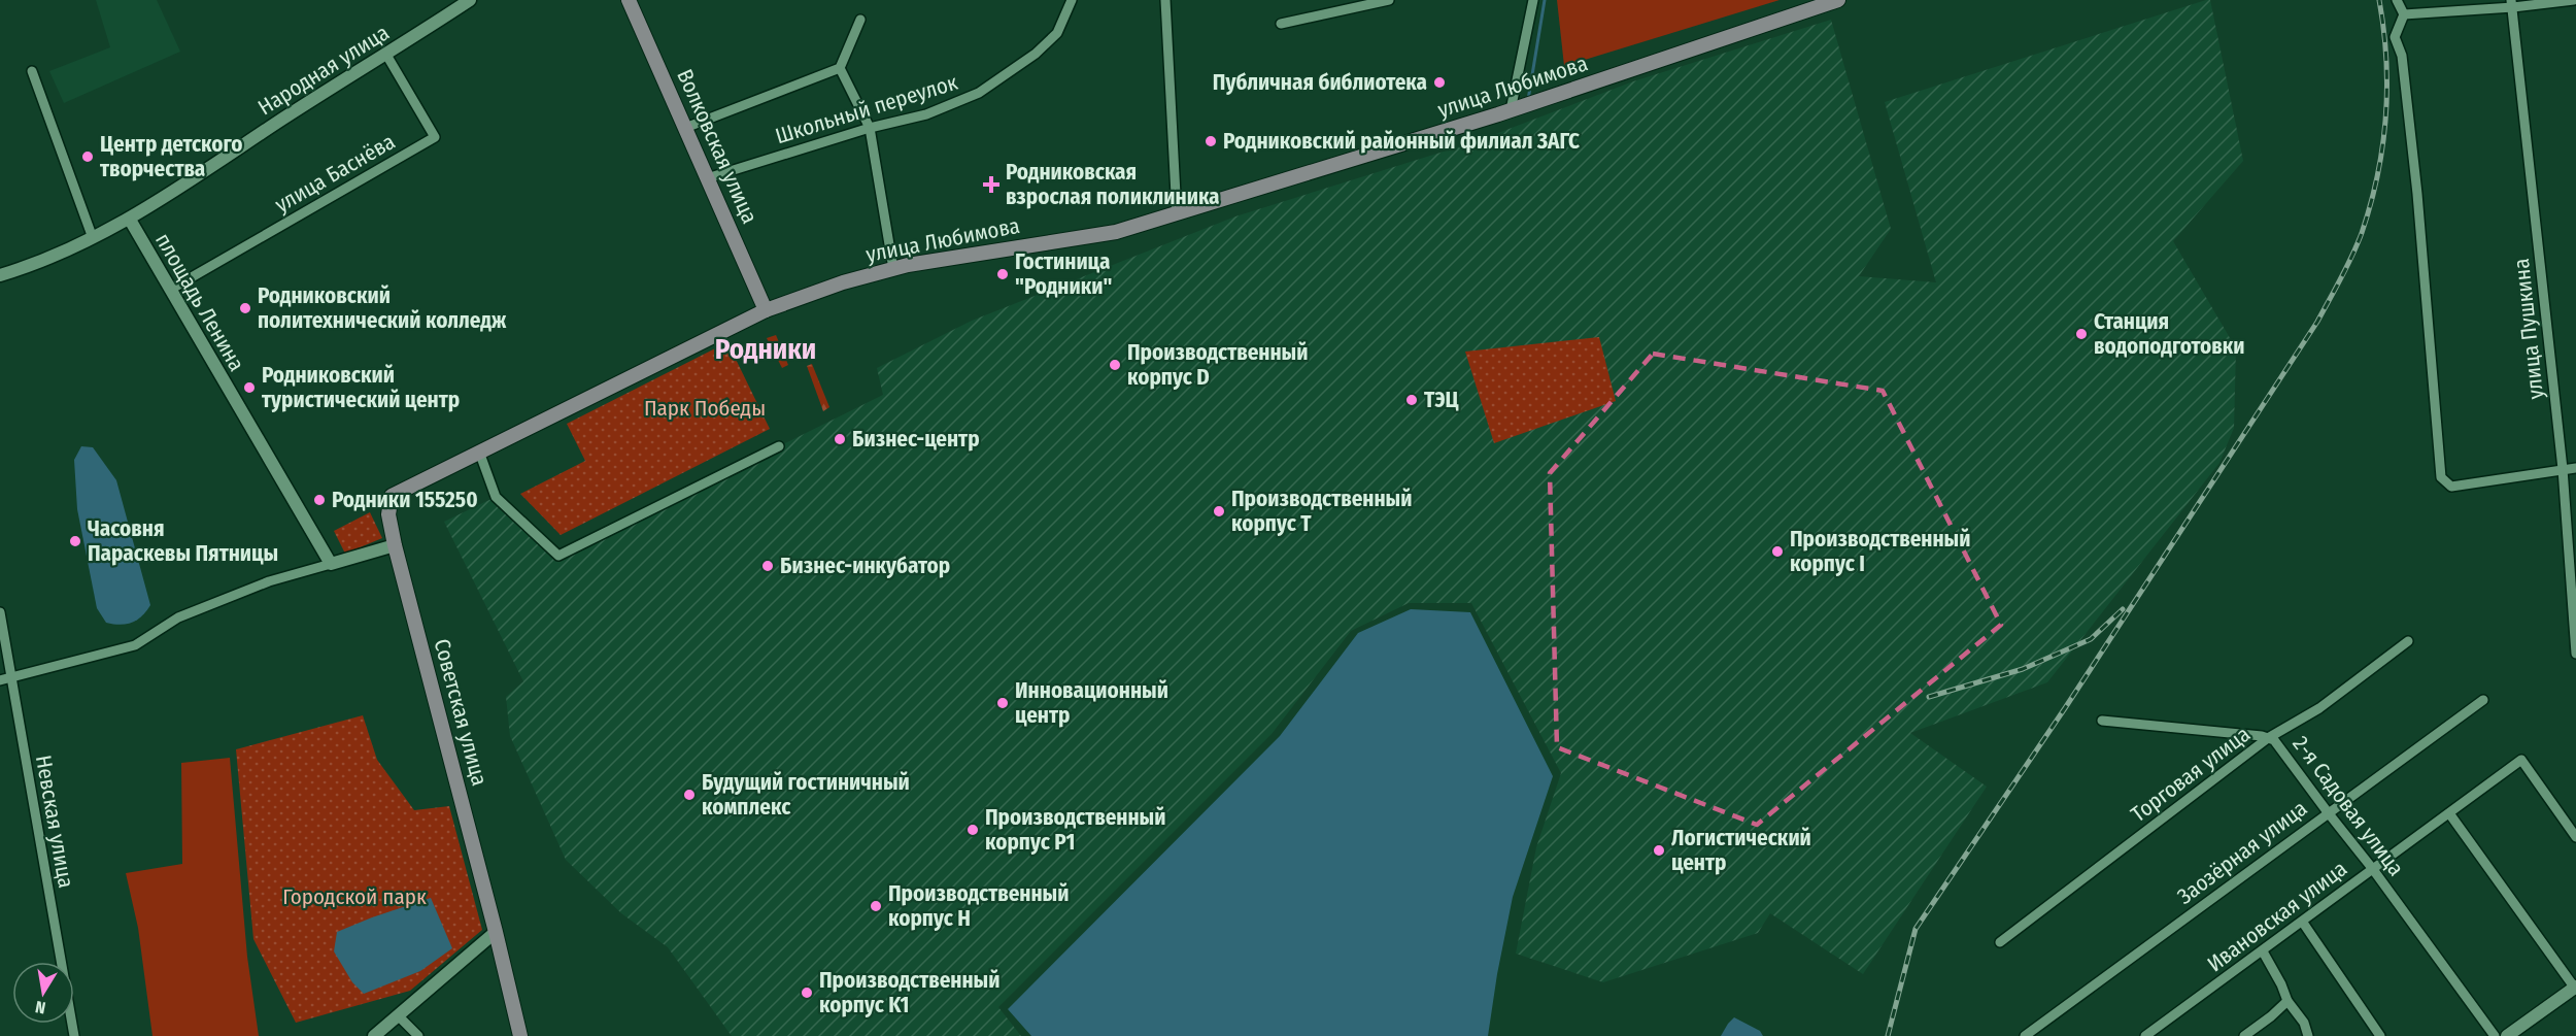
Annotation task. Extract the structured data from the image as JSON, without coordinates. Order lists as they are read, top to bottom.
{
  "streets": {
    "main road": ["улица Любимова", "Волковская улица", "Советская улица"],
    "street": [
      "Народная улица",
      "Школьный переулок",
      "улица Баснёва",
      "площадь Ленина",
      "улица Пушкина",
      "Торговая улица",
      "2-я Садовая улица",
      "Невская улица",
      "Заозёрная улица",
      "Ивановская улица"
    ]
  },
  "crossings": [
    ["Народная улица", "улица Баснёва"],
    ["Народная улица", "площадь Ленина"],
    ["улица Любимова", "Волковская улица"],
    ["улица Любимова", "Советская улица"],
    ["Школьный переулок", "Волковская улица"],
    ["Волковская улица", "Советская улица"],
    ["улица Баснёва", "площадь Ленина"],
    ["Торговая улица", "2-я Садовая улица"],
    ["2-я Садовая улица", "Заозёрная улица"],
    ["2-я Садовая улица", "Ивановская улица"]
  ],
  "districts": ["Родники"],
  "parks": ["Парк Победы", "Городской парк"],
  "places": {
    "other": [
      "Публичная библиотека",
      "Родниковский районный филиал ЗАГС",
      "Центр детского творчества",
      "Гостиница \"Родники\"",
      "Родниковский политехнический колледж",
      "Станция водоподготовки",
      "Производственный корпус D",
      "Родниковский туристический центр",
      "ТЭЦ",
      "Бизнес-центр",
      "Родники 155250",
      "Производственный корпус T",
      "Часовня Параскевы Пятницы",
      "Производственный корпус I",
      "Бизнес-инкубатор",
      "Инновационный центр",
      "Будущий гостиничный комплекс",
      "Производственный корпус P1",
      "Логистический центр",
      "Производственный корпус H",
      "Производственный корпус K1"
    ],
    "health": ["Родниковская взрослая поликлиника"]
  },
  "north": "bottom"
}
